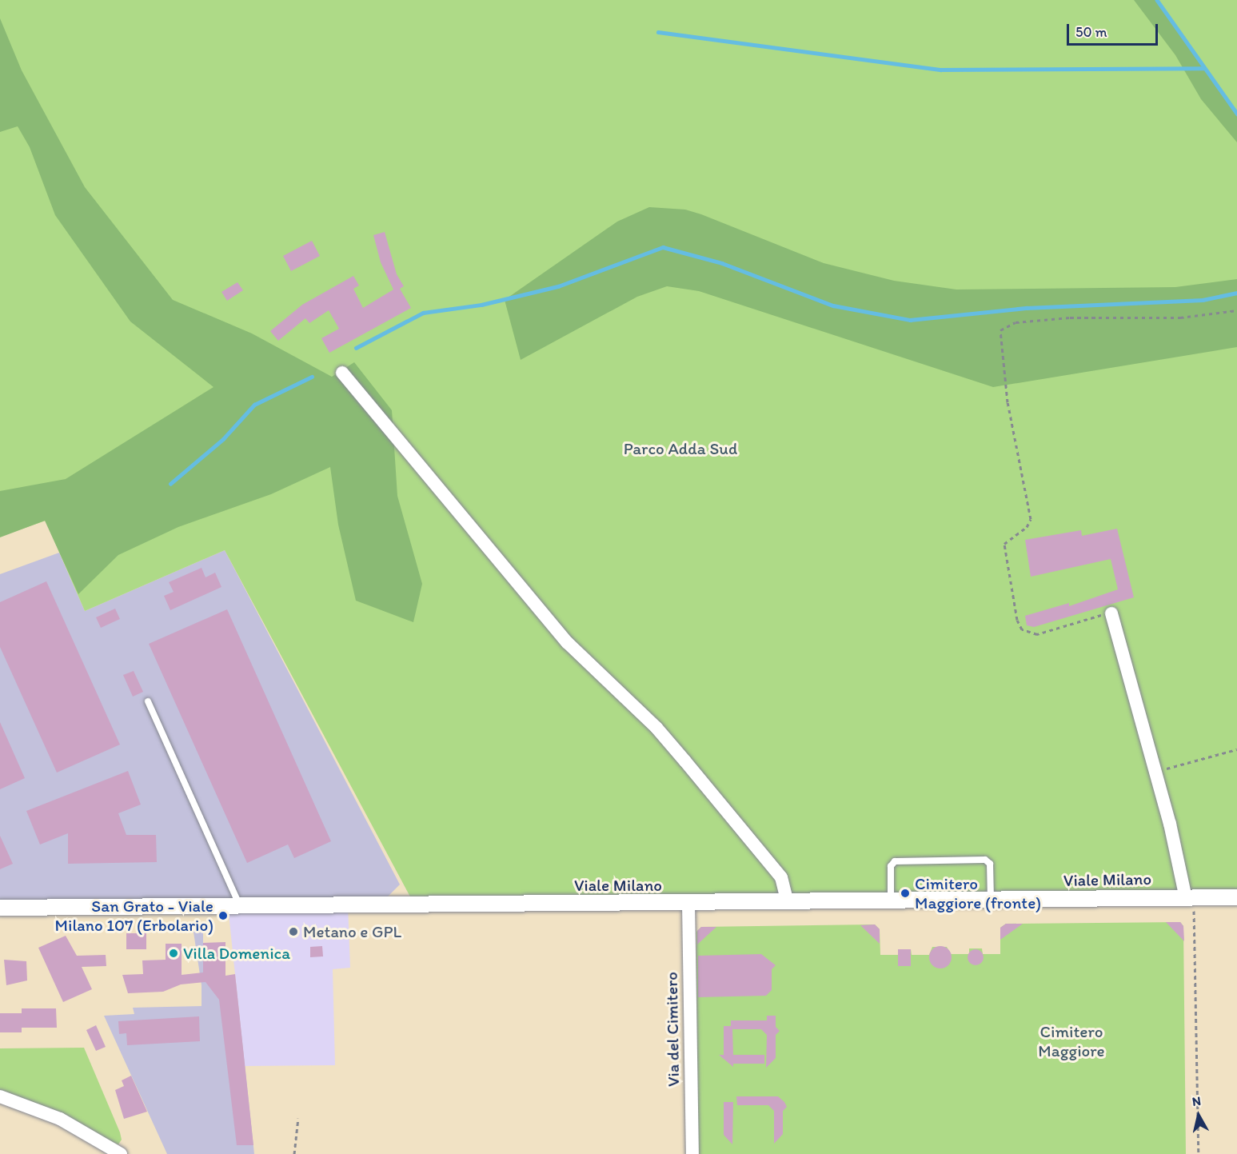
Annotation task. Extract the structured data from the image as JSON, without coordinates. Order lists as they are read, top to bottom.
{
  "streets": {
    "street": ["Viale Milano", "Via del Cimitero"]
  },
  "crossings": [
    ["Viale Milano", "Via del Cimitero"]
  ],
  "parks": ["Parco Adda Sud", "Cimitero Maggiore"],
  "places": [
    "Cimitero Maggiore (fronte)",
    "San Grato - Viale Milano 107 (Erbolario)",
    "Metano e GPL",
    "Villa Domenica"
  ],
  "scale_bar": "50 m",
  "north": "top"
}
